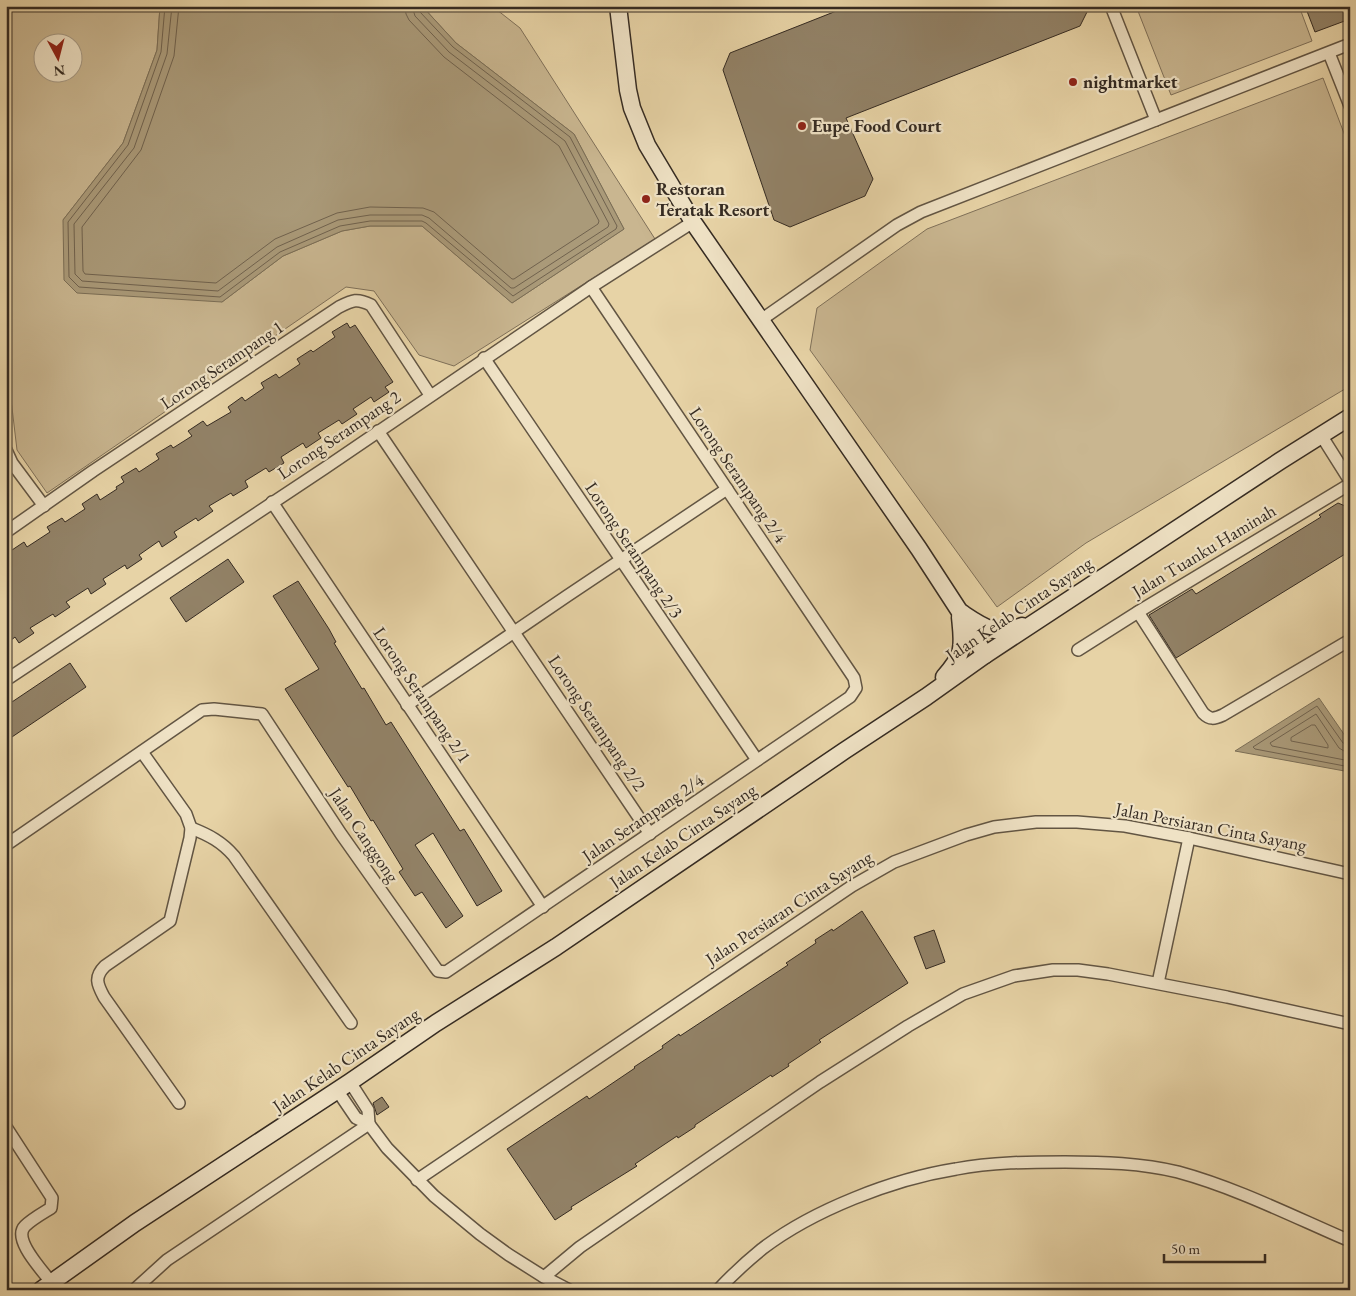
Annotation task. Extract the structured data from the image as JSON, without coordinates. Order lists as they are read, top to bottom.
{
  "streets": {
    "main road": ["Jalan Kelab Cinta Sayang"],
    "street": [
      "Lorong Serampang 1",
      "Lorong Serampang 2",
      "Lorong Serampang 2/4",
      "Lorong Serampang 2/3",
      "Jalan Tuanku Haminah",
      "Lorong Serampang 2/1",
      "Lorong Serampang 2/2",
      "Jalan Serampang 2/4",
      "Jalan Persiaran Cinta Sayang",
      "Jalan Canggong"
    ]
  },
  "crossings": [
    ["Lorong Serampang 1", "Lorong Serampang 2"],
    ["Lorong Serampang 2", "Lorong Serampang 2/4"],
    ["Lorong Serampang 2", "Lorong Serampang 2/3"],
    ["Lorong Serampang 2", "Lorong Serampang 2/1"],
    ["Lorong Serampang 2", "Lorong Serampang 2/2"],
    ["Lorong Serampang 2/4", "Jalan Serampang 2/4"],
    ["Lorong Serampang 2/3", "Jalan Serampang 2/4"],
    ["Lorong Serampang 2/1", "Jalan Serampang 2/4"],
    ["Lorong Serampang 2/2", "Jalan Serampang 2/4"],
    ["Jalan Serampang 2/4", "Jalan Canggong"]
  ],
  "places": ["nightmarket", "Eupe Food Court", "Restoran Teratak Resort"],
  "scale_bar": "50 m",
  "north": "bottom"
}
